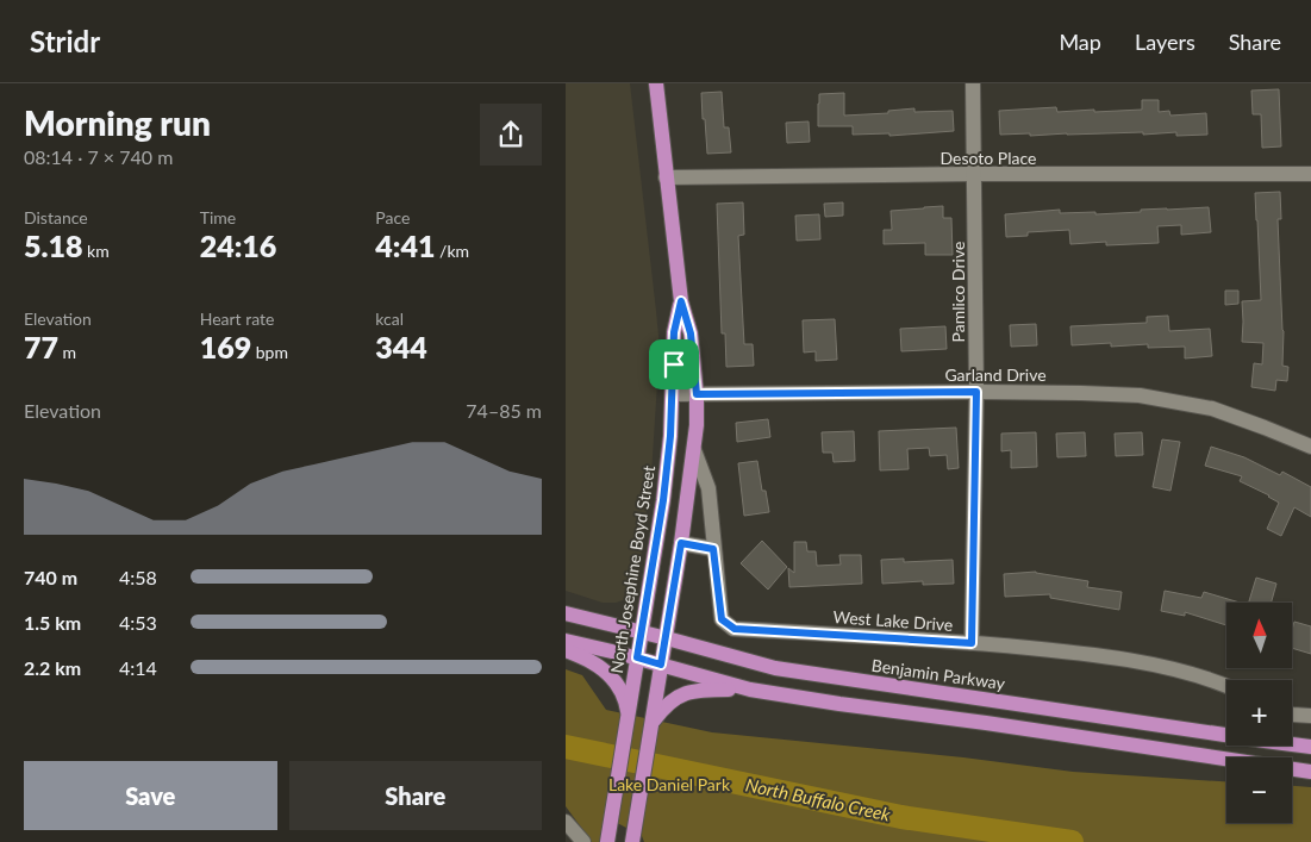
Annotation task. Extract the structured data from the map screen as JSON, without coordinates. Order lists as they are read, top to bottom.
{
  "streets": {
    "main road": ["North Josephine Boyd Street", "Benjamin Parkway"],
    "street": [
      "Desoto Place",
      "Pamlico Drive",
      "Garland Drive",
      "West Lake Drive"
    ]
  },
  "crossings": [
    ["Desoto Place", "Pamlico Drive"],
    ["Desoto Place", "North Josephine Boyd Street"],
    ["Pamlico Drive", "Garland Drive"],
    ["Pamlico Drive", "West Lake Drive"],
    ["Garland Drive", "North Josephine Boyd Street"],
    ["North Josephine Boyd Street", "West Lake Drive"],
    ["North Josephine Boyd Street", "Benjamin Parkway"]
  ],
  "water": ["North Buffalo Creek"],
  "parks": ["Lake Daniel Park"],
  "north": "top",
  "page": {
    "header": "Stridr",
    "nav": ["Map", "Layers", "Share"],
    "heading": ["Morning run", "08:14 · 7 × 740 m"],
    "stats": [
      ["Distance", "5.18 km"],
      ["Time", "24:16"],
      ["Pace", "4:41 /km"],
      ["Elevation", "77 m"],
      ["Heart rate", "169 bpm"],
      ["kcal", "344"]
    ],
    "chart": ["Elevation", "74–85 m"],
    "list": [
      {
        "name": "740 m",
        "note": "4:58"
      },
      {
        "name": "1.5 km",
        "note": "4:53"
      },
      {
        "name": "2.2 km",
        "note": "4:14"
      }
    ],
    "map_buttons": ["+", "−"],
    "buttons": ["Save", "Share"]
  }
}
